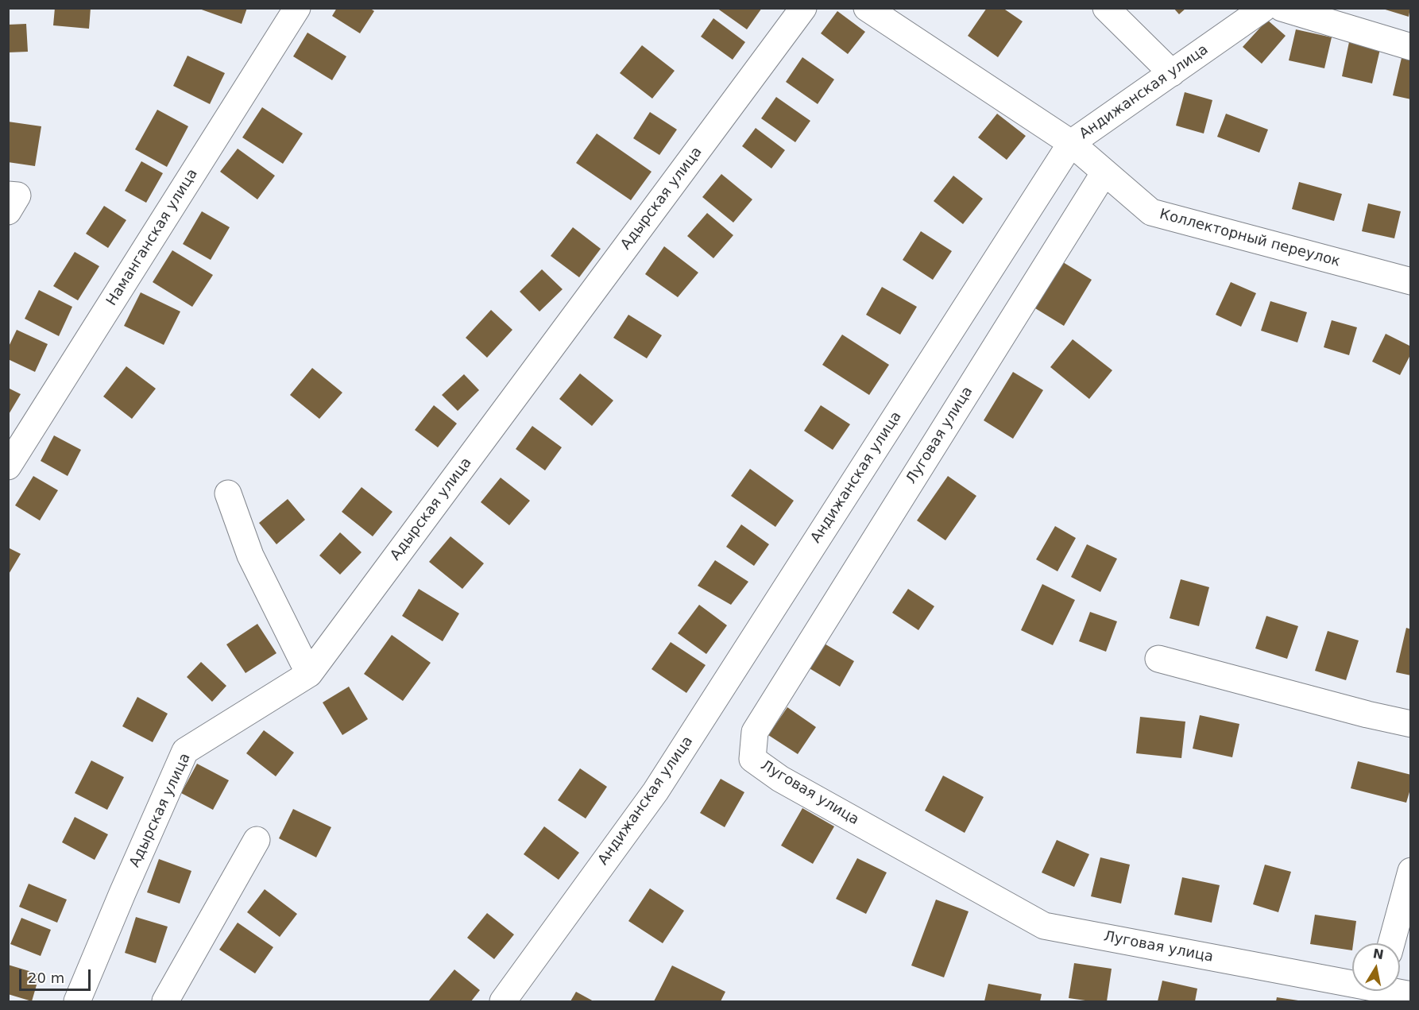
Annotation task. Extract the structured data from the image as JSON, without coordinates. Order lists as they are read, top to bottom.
{
  "streets": {
    "street": [
      "Андижанская улица",
      "Адырская улица",
      "Наманганская улица",
      "Коллекторный переулок",
      "Луговая улица"
    ]
  },
  "crossings": [
    ["Андижанская улица", "Коллекторный переулок"],
    ["Коллекторный переулок", "Луговая улица"]
  ],
  "scale_bar": "20 m",
  "north": "top"
}
